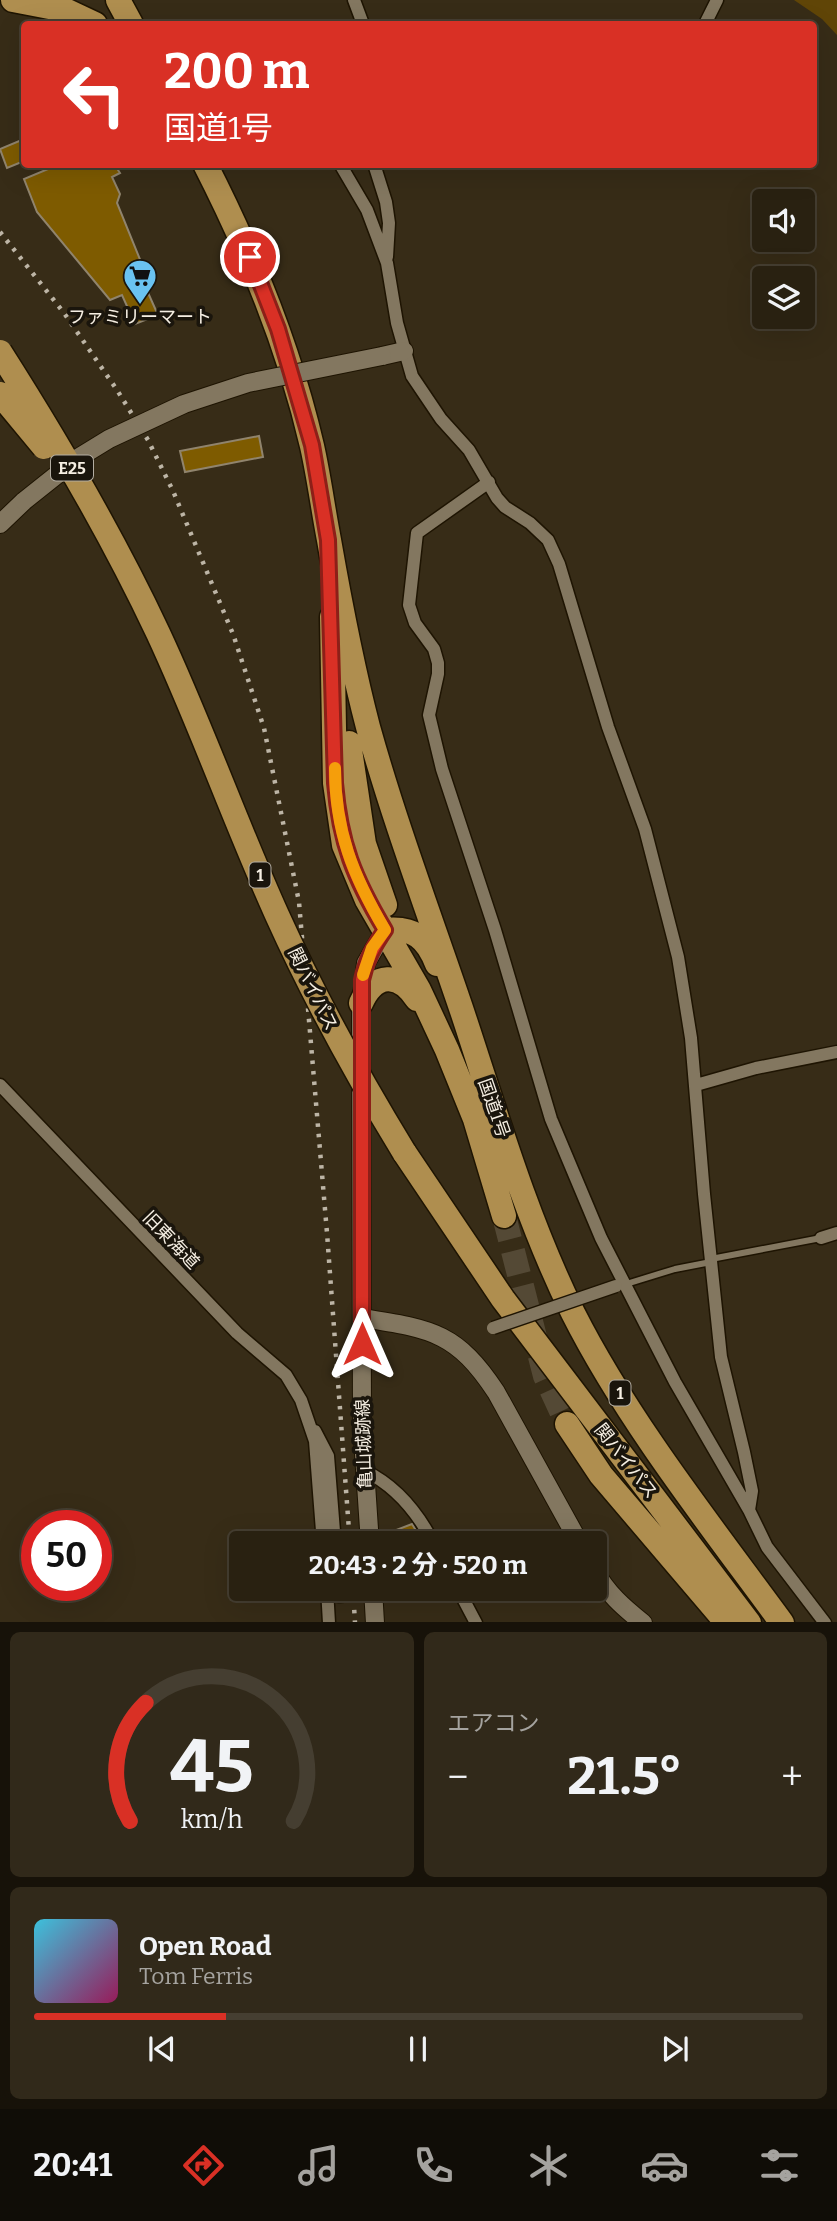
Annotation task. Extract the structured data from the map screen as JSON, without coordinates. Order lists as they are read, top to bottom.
{
  "streets": {
    "highway": [
      "E25",
      "1",
      "関バイパス",
      "国道1号"
    ],
    "street": ["旧東海道", "亀山城跡線"]
  },
  "crossings": [
    ["E25", "関バイパス"],
    ["1", "関バイパス"],
    ["国道1号", "亀山城跡線"]
  ],
  "places": {
    "supermarket": ["ファミリーマート"]
  },
  "page": {
    "turn": ["200 m", "国道1号"],
    "limit": "50",
    "trip": "20:43 · 2 分 · 520 m",
    "tile": "エアコン",
    "heat": ["−", "21.5°", "+"],
    "song": ["Open Road", "Tom Ferris"],
    "tabs": "20:41",
    "gauge": ["45", "km/h"]
  }
}
